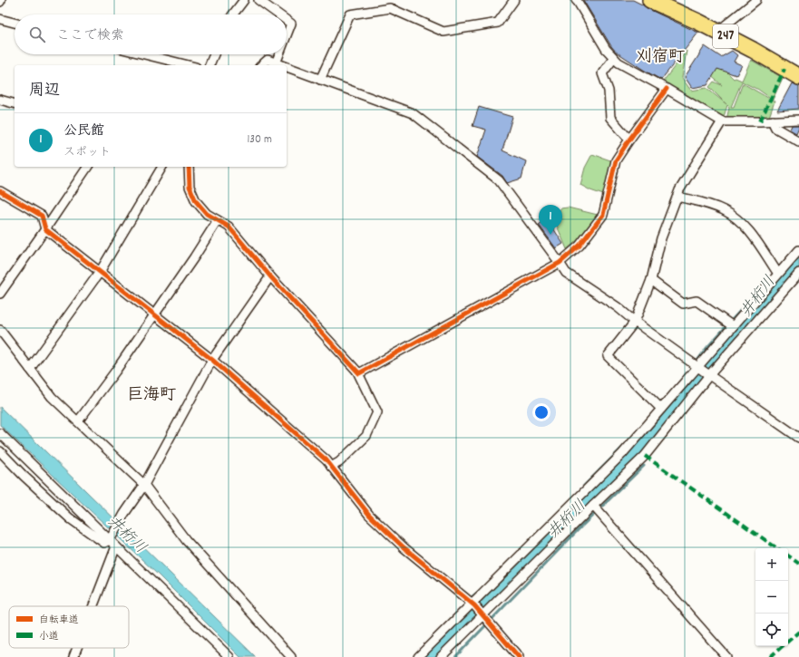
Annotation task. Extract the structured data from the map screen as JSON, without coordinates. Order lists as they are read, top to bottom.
{
  "streets": {
    "highway": ["247"]
  },
  "districts": ["刈宿町", "巨海町"],
  "water": ["井桁川"],
  "legend": ["自転車道", "小道"],
  "page": {
    "search": "ここで検索",
    "heading": "周辺",
    "list": [
      {
        "mark": "1",
        "name": "公民館",
        "note": "スポット",
        "value": "130 m"
      }
    ],
    "pins": "1",
    "map_buttons": ["+", "−"]
  }
}
